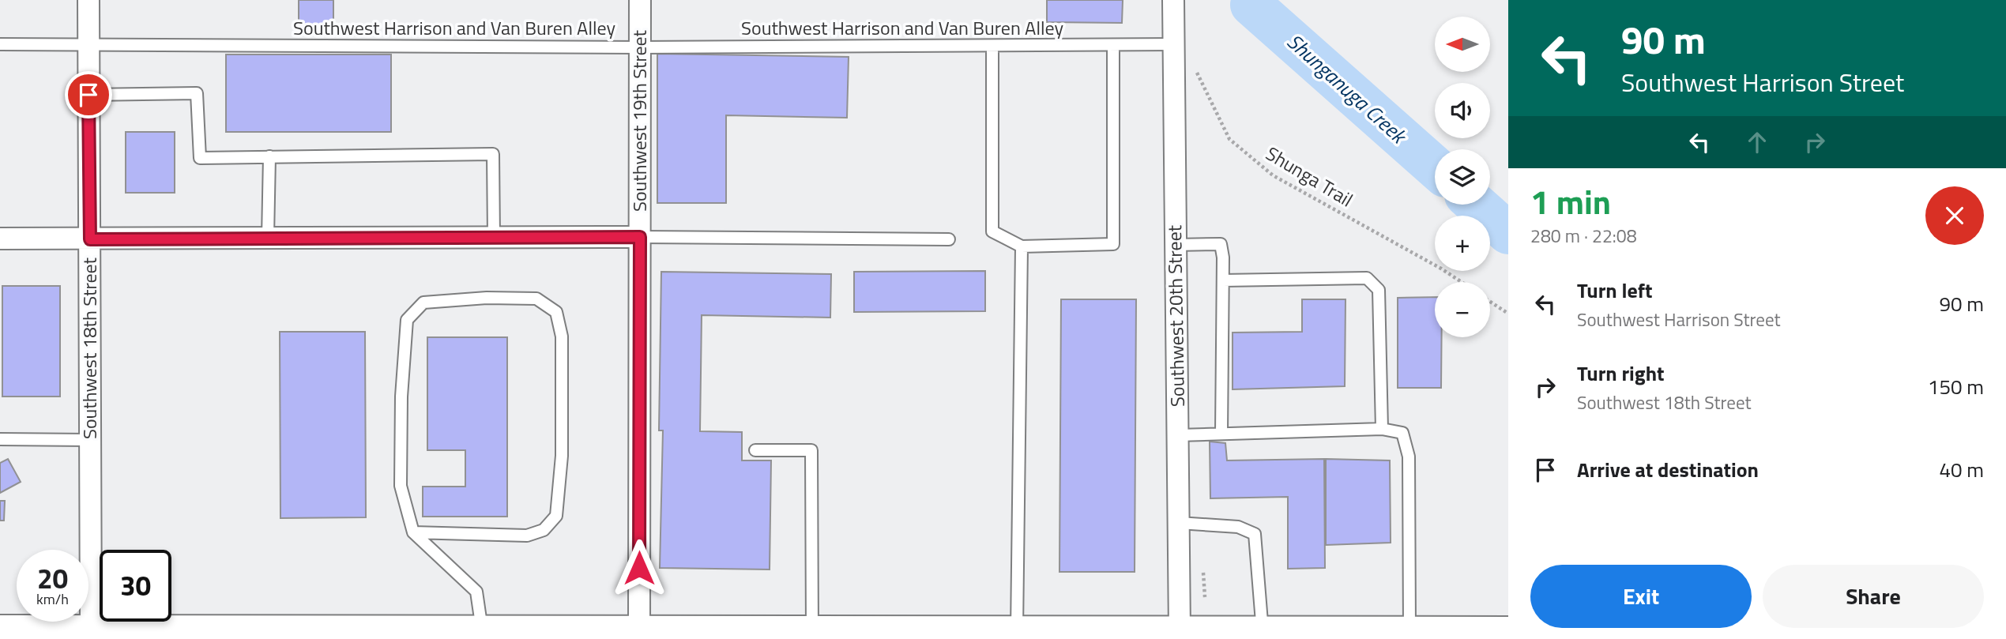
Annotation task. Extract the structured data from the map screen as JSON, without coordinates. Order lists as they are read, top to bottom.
{
  "streets": {
    "street": ["Southwest 19th Street", "Southwest 20th Street", "Southwest 18th Street"],
    "lane": ["Southwest Harrison and Van Buren Alley"],
    "path": ["Shunga Trail"]
  },
  "crossings": [
    ["Southwest Harrison and Van Buren Alley", "Southwest 19th Street"],
    ["Southwest Harrison and Van Buren Alley", "Southwest 20th Street"],
    ["Southwest Harrison and Van Buren Alley", "Southwest 18th Street"]
  ],
  "water": ["Shunganuga Creek"],
  "north": "left",
  "page": {
    "turn": ["90 m", "Southwest Harrison Street"],
    "map_buttons": ["+", "−"],
    "heading": ["1 min", "280 m · 22:08"],
    "list": [
      {
        "name": "Turn left",
        "note": "Southwest Harrison Street",
        "value": "90 m"
      },
      {
        "name": "Turn right",
        "note": "Southwest 18th Street",
        "value": "150 m"
      },
      {
        "name": "Arrive at destination",
        "value": "40 m"
      }
    ],
    "speed": "20 km/h",
    "limit": "30",
    "buttons": ["Exit", "Share"]
  }
}
